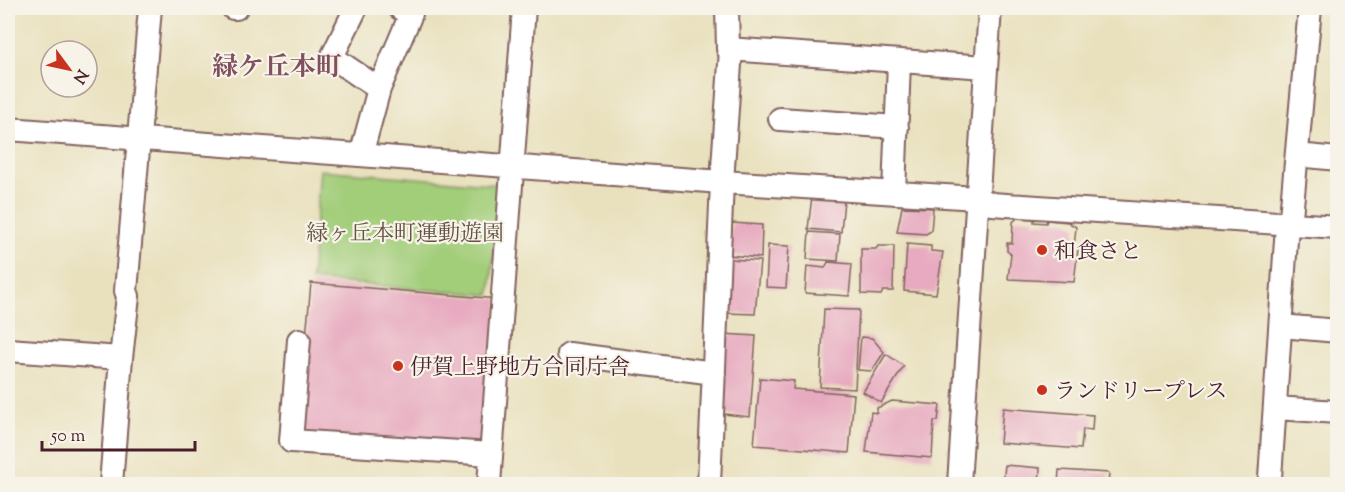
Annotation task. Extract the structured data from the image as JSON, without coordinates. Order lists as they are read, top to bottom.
{
  "districts": ["緑ケ丘本町"],
  "parks": ["緑ヶ丘本町運動遊園"],
  "places": ["和食さと", "伊賀上野地方合同庁舎", "ランドリープレス"],
  "scale_bar": "50 m",
  "north": "bottom right"
}
